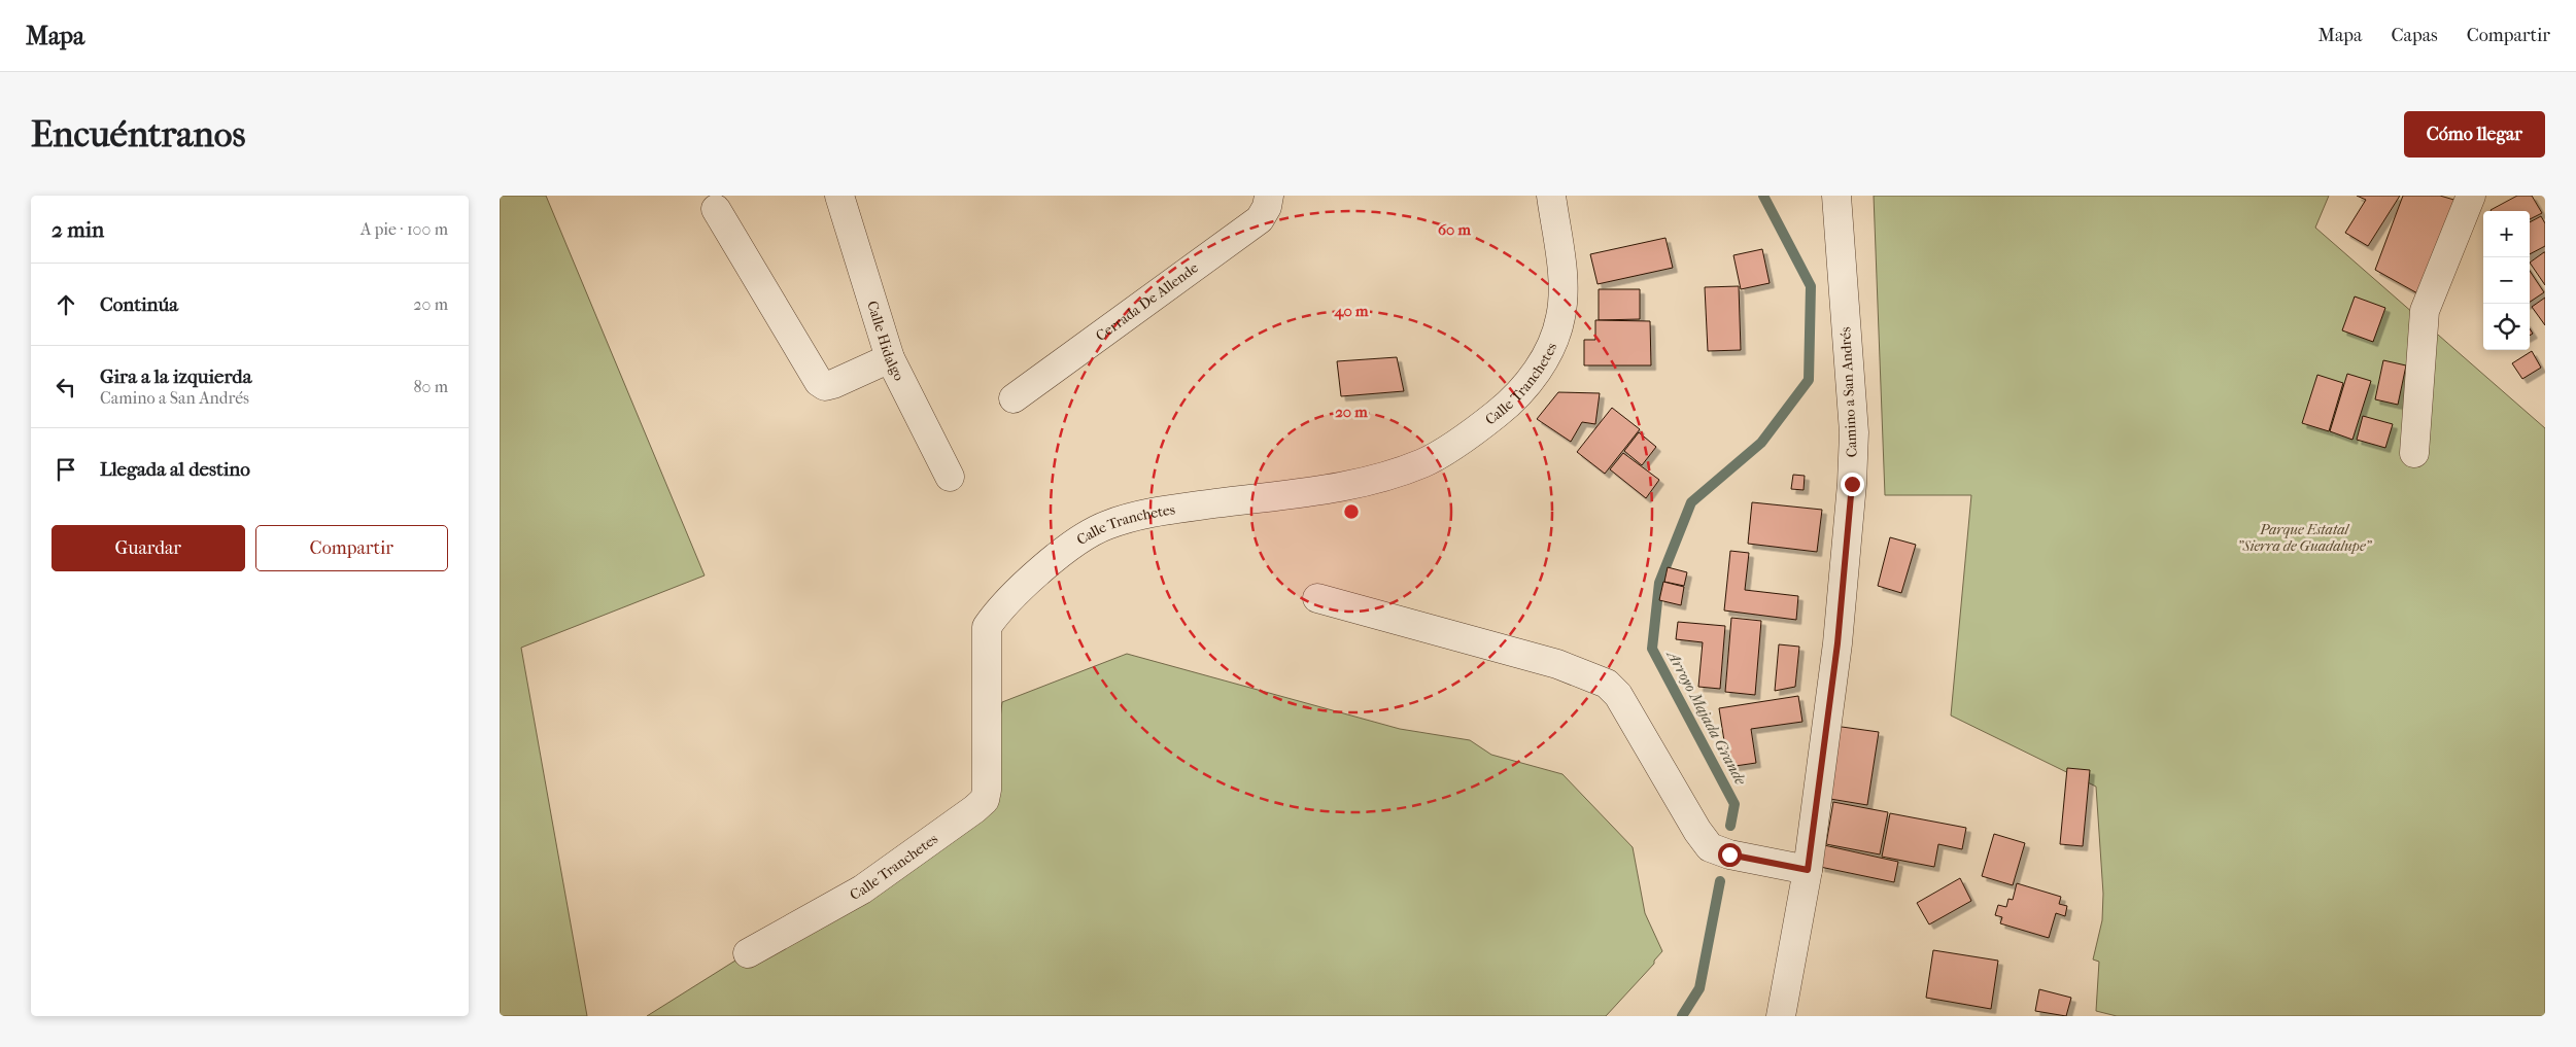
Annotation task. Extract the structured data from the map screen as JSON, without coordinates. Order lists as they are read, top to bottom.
{
  "streets": {
    "street": [
      "Cerrada De Allende",
      "Calle Hidalgo",
      "Calle Tranchetes",
      "Camino a San Andrés"
    ]
  },
  "water": ["Arroyo Majada Grande"],
  "parks": ["Parque Estatal \"Sierra de Guadalupe\""],
  "page": {
    "header": "Mapa",
    "nav": ["Mapa", "Capas", "Compartir"],
    "buttons": [
      "Cómo llegar",
      ["Guardar", "Compartir"]
    ],
    "title": "Encuéntranos",
    "heading": ["2 min", "A pie · 100 m"],
    "map_buttons": ["+", "−"],
    "list": [
      ["Continúa", "20 m"],
      ["Gira a la izquierda", "Camino a San Andrés", "80 m"],
      "Llegada al destino"
    ]
  },
  "rings": ["60 m", "40 m", "20 m"]
}
